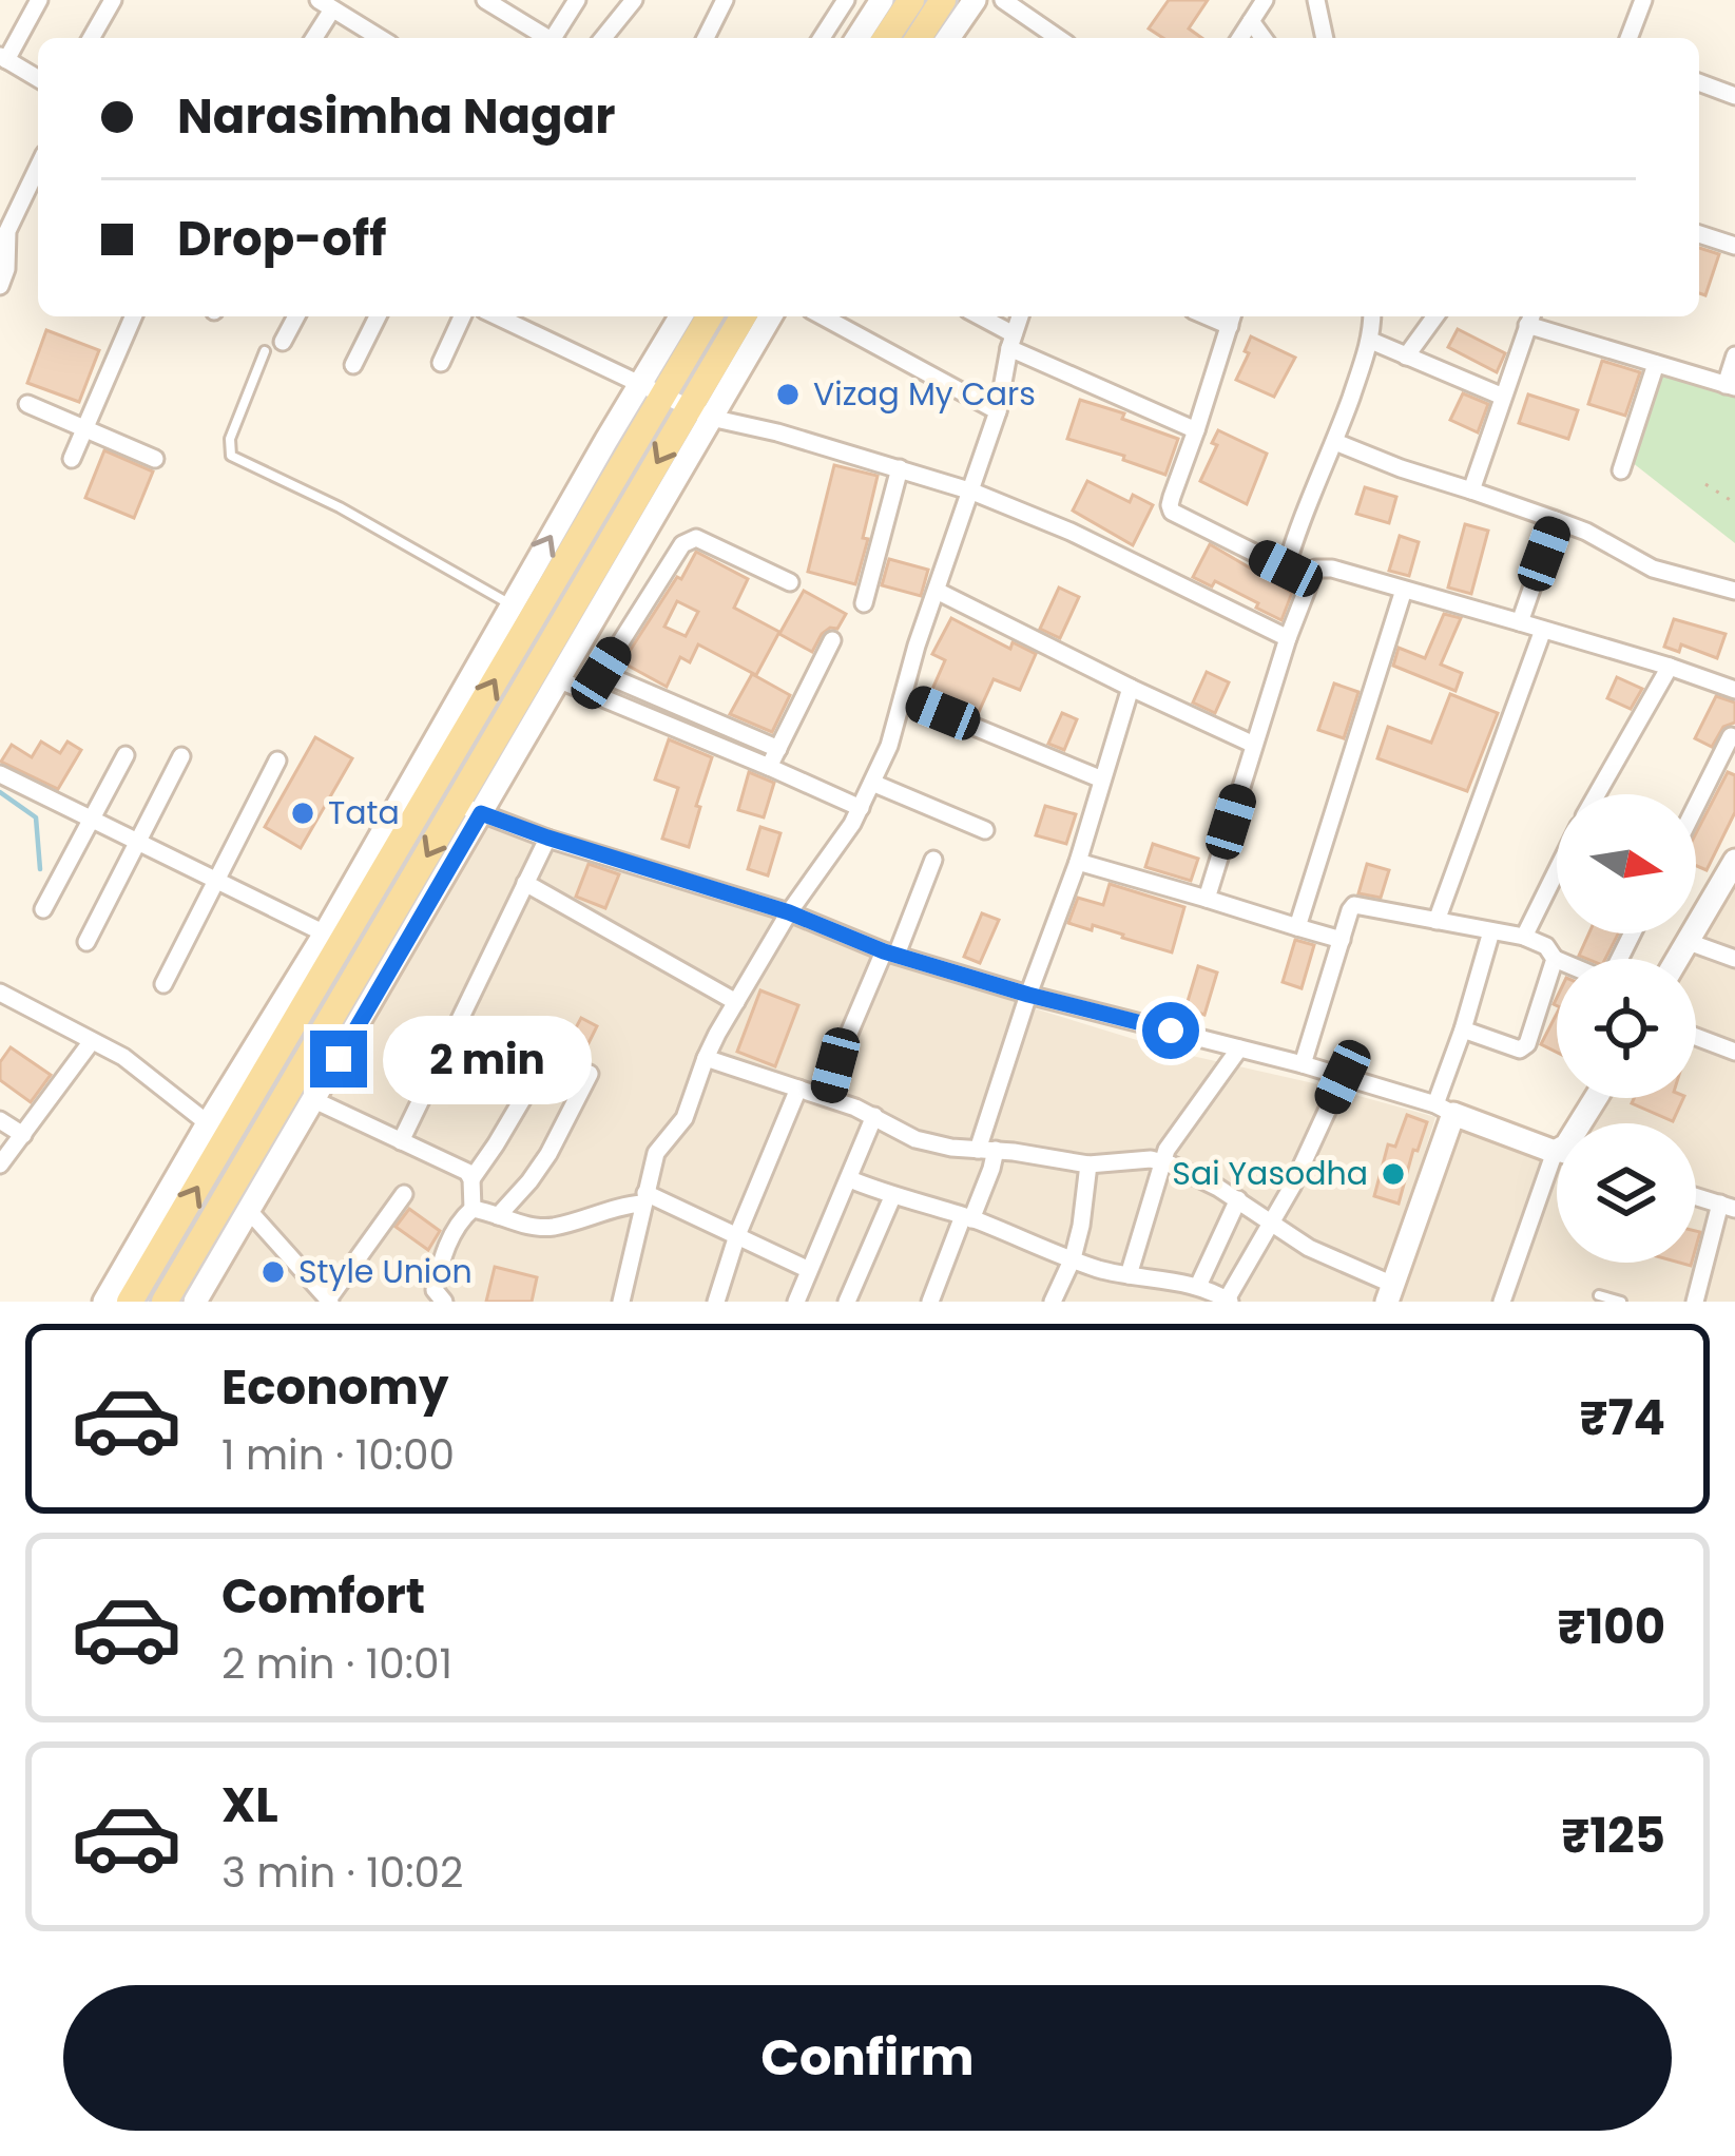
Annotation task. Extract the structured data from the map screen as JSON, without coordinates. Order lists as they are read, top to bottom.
{
  "places": [
    "Vizag My Cars",
    "Tata",
    "Sai Yasodha",
    "Style Union"
  ],
  "north": "right",
  "page": {
    "banner": ["Narasimha Nagar", "Drop-off"],
    "bubble": "2 min",
    "list": [
      {
        "name": "Economy",
        "note": "1 min · 10:00",
        "value": "₹74"
      },
      {
        "name": "Comfort",
        "note": "2 min · 10:01",
        "value": "₹100"
      },
      {
        "name": "XL",
        "note": "3 min · 10:02",
        "value": "₹125"
      }
    ],
    "buttons": "Confirm"
  }
}
